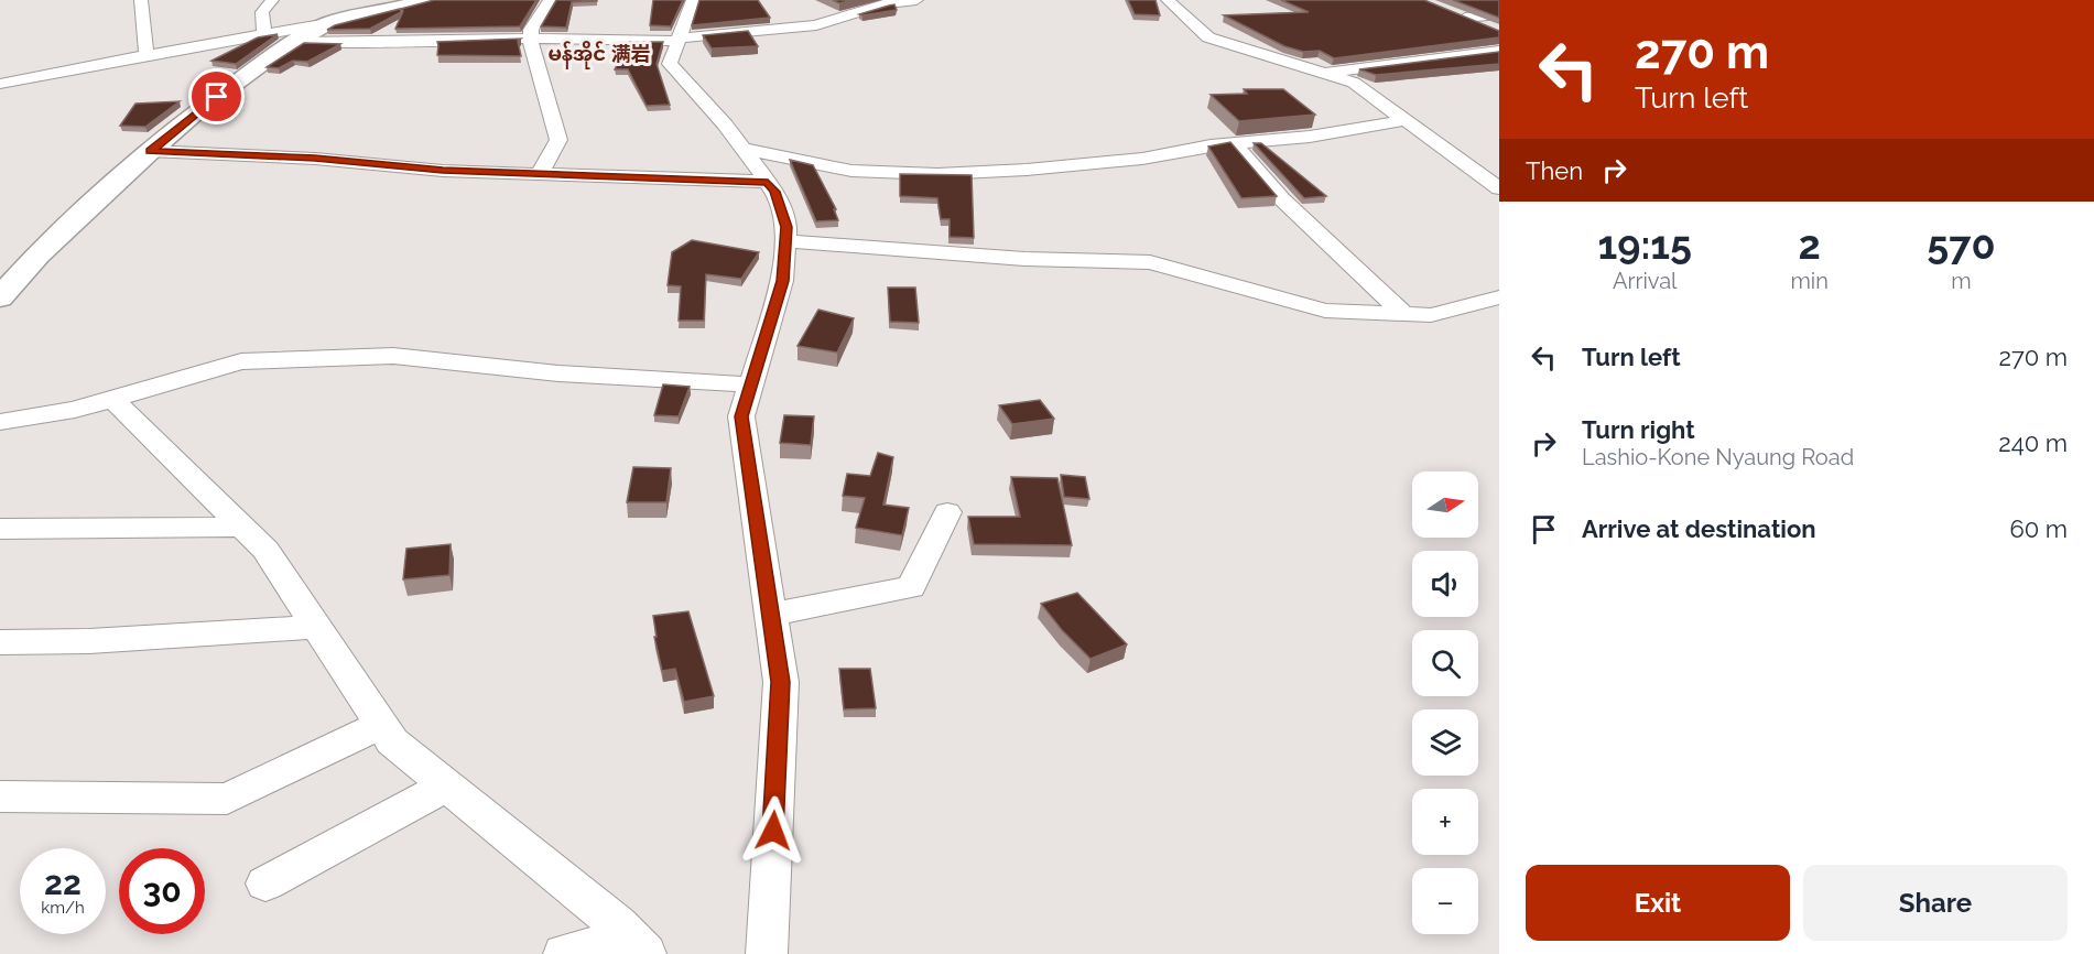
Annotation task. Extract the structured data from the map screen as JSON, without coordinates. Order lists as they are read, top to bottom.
{
  "districts": ["မန်အိုင် 满岩"],
  "north": "right",
  "page": {
    "turn": ["270 m", "Turn left"],
    "then": "Then",
    "eta": [
      "19:15",
      "Arrival",
      "2",
      "min",
      "570",
      "m"
    ],
    "list": [
      {
        "name": "Turn left",
        "value": "270 m"
      },
      {
        "name": "Turn right",
        "note": "Lashio-Kone Nyaung Road",
        "value": "240 m"
      },
      {
        "name": "Arrive at destination",
        "value": "60 m"
      }
    ],
    "map_buttons": ["+", "−"],
    "speed": "22 km/h",
    "limit": "30",
    "buttons": ["Exit", "Share"]
  }
}
